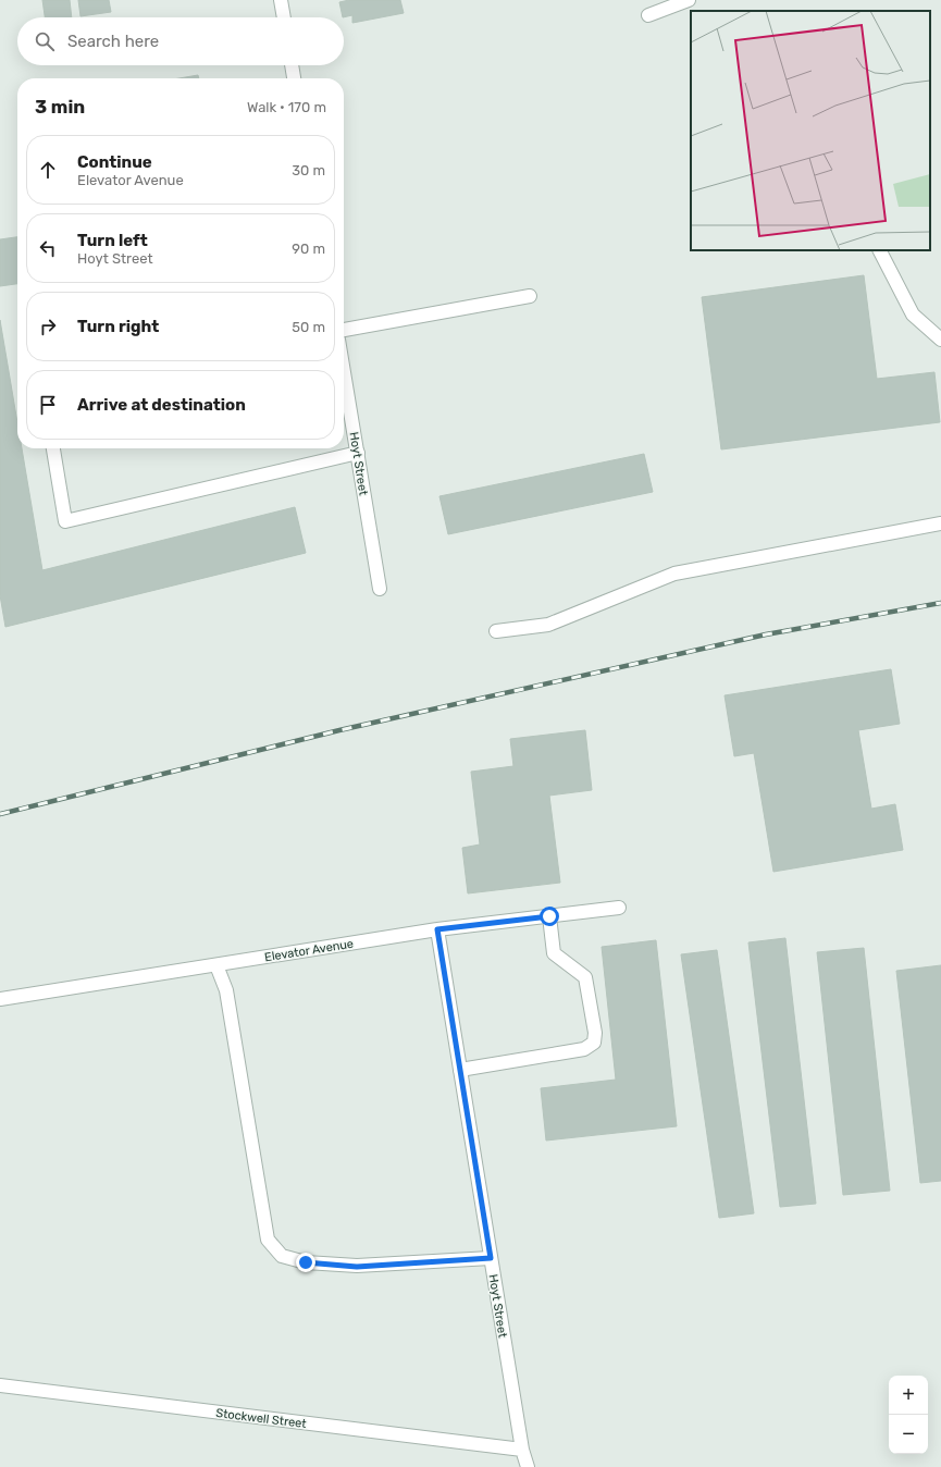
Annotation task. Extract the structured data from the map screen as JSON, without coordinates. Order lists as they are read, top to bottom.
{
  "streets": {
    "street": ["Hoyt Street", "Elevator Avenue", "Stockwell Street"]
  },
  "crossings": [
    ["Hoyt Street", "Elevator Avenue"],
    ["Hoyt Street", "Stockwell Street"]
  ],
  "page": {
    "search": "Search here",
    "heading": ["3 min", "Walk · 170 m"],
    "list": [
      ["Continue", "Elevator Avenue", "30 m"],
      ["Turn left", "Hoyt Street", "90 m"],
      ["Turn right", "50 m"],
      "Arrive at destination"
    ],
    "map_buttons": ["+", "−"]
  }
}
